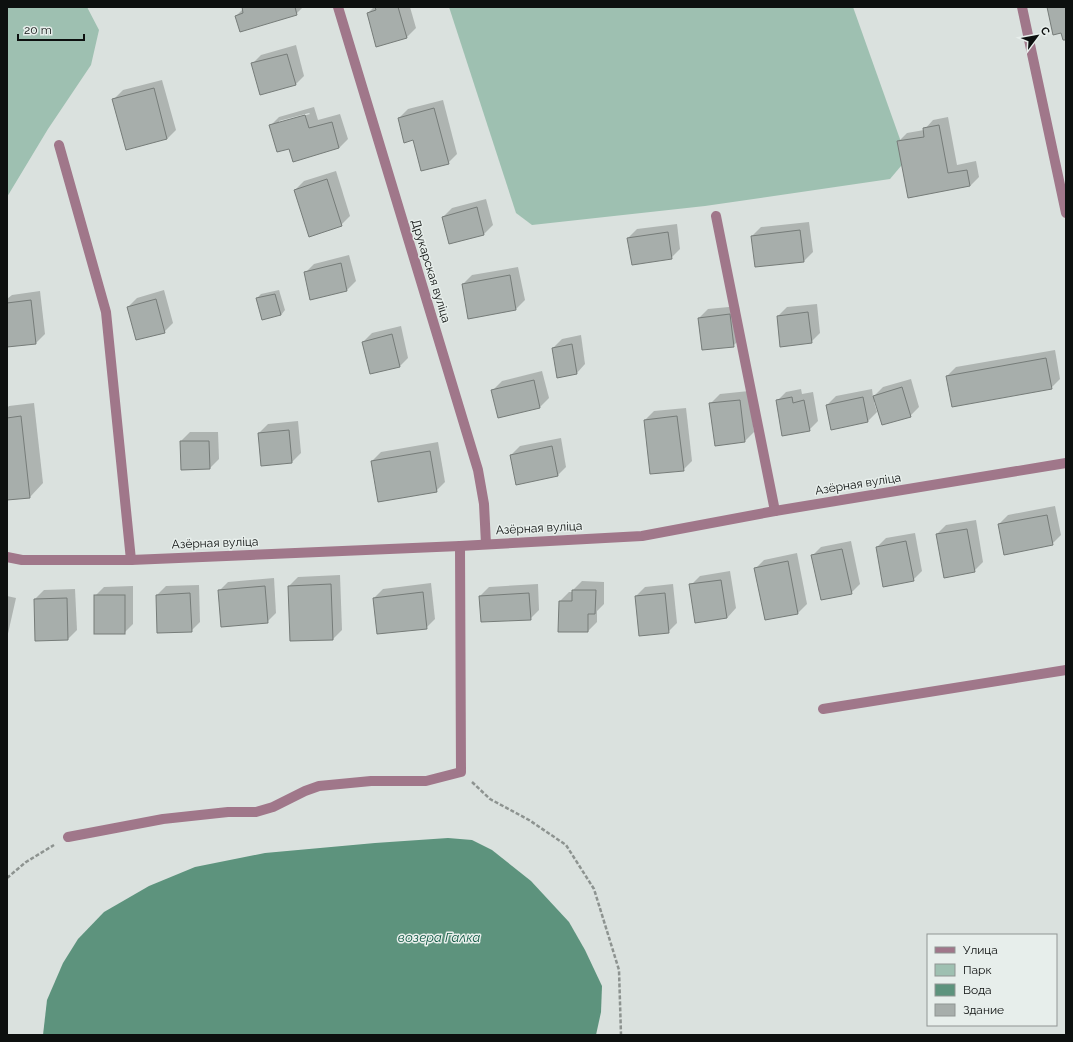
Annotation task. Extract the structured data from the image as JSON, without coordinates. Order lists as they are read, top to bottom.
{
  "streets": {
    "street": ["Друкарская вуліца", "Азёрная вуліца"]
  },
  "crossings": [
    ["Друкарская вуліца", "Азёрная вуліца"]
  ],
  "water": ["возера Галка"],
  "legend": [
    "Улица",
    "Парк",
    "Вода",
    "Здание"
  ],
  "scale_bar": "20 m",
  "north": "top right"
}
